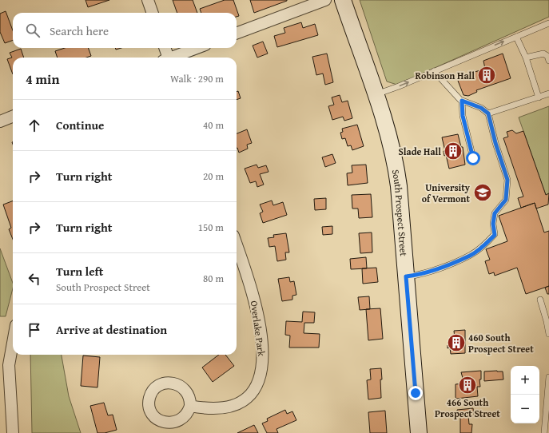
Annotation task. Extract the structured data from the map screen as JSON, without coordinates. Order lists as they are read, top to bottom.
{
  "streets": {
    "street": ["South Prospect Street", "Overlake Park"]
  },
  "places": {
    "building": [
      "Robinson Hall",
      "Slade Hall",
      "460 South Prospect Street",
      "466 South Prospect Street"
    ],
    "school or university": ["University of Vermont"]
  },
  "page": {
    "search": "Search here",
    "heading": ["4 min", "Walk · 290 m"],
    "list": [
      ["Continue", "40 m"],
      ["Turn right", "20 m"],
      ["Turn right", "150 m"],
      ["Turn left", "South Prospect Street", "80 m"],
      "Arrive at destination"
    ],
    "map_buttons": ["+", "−"]
  }
}
